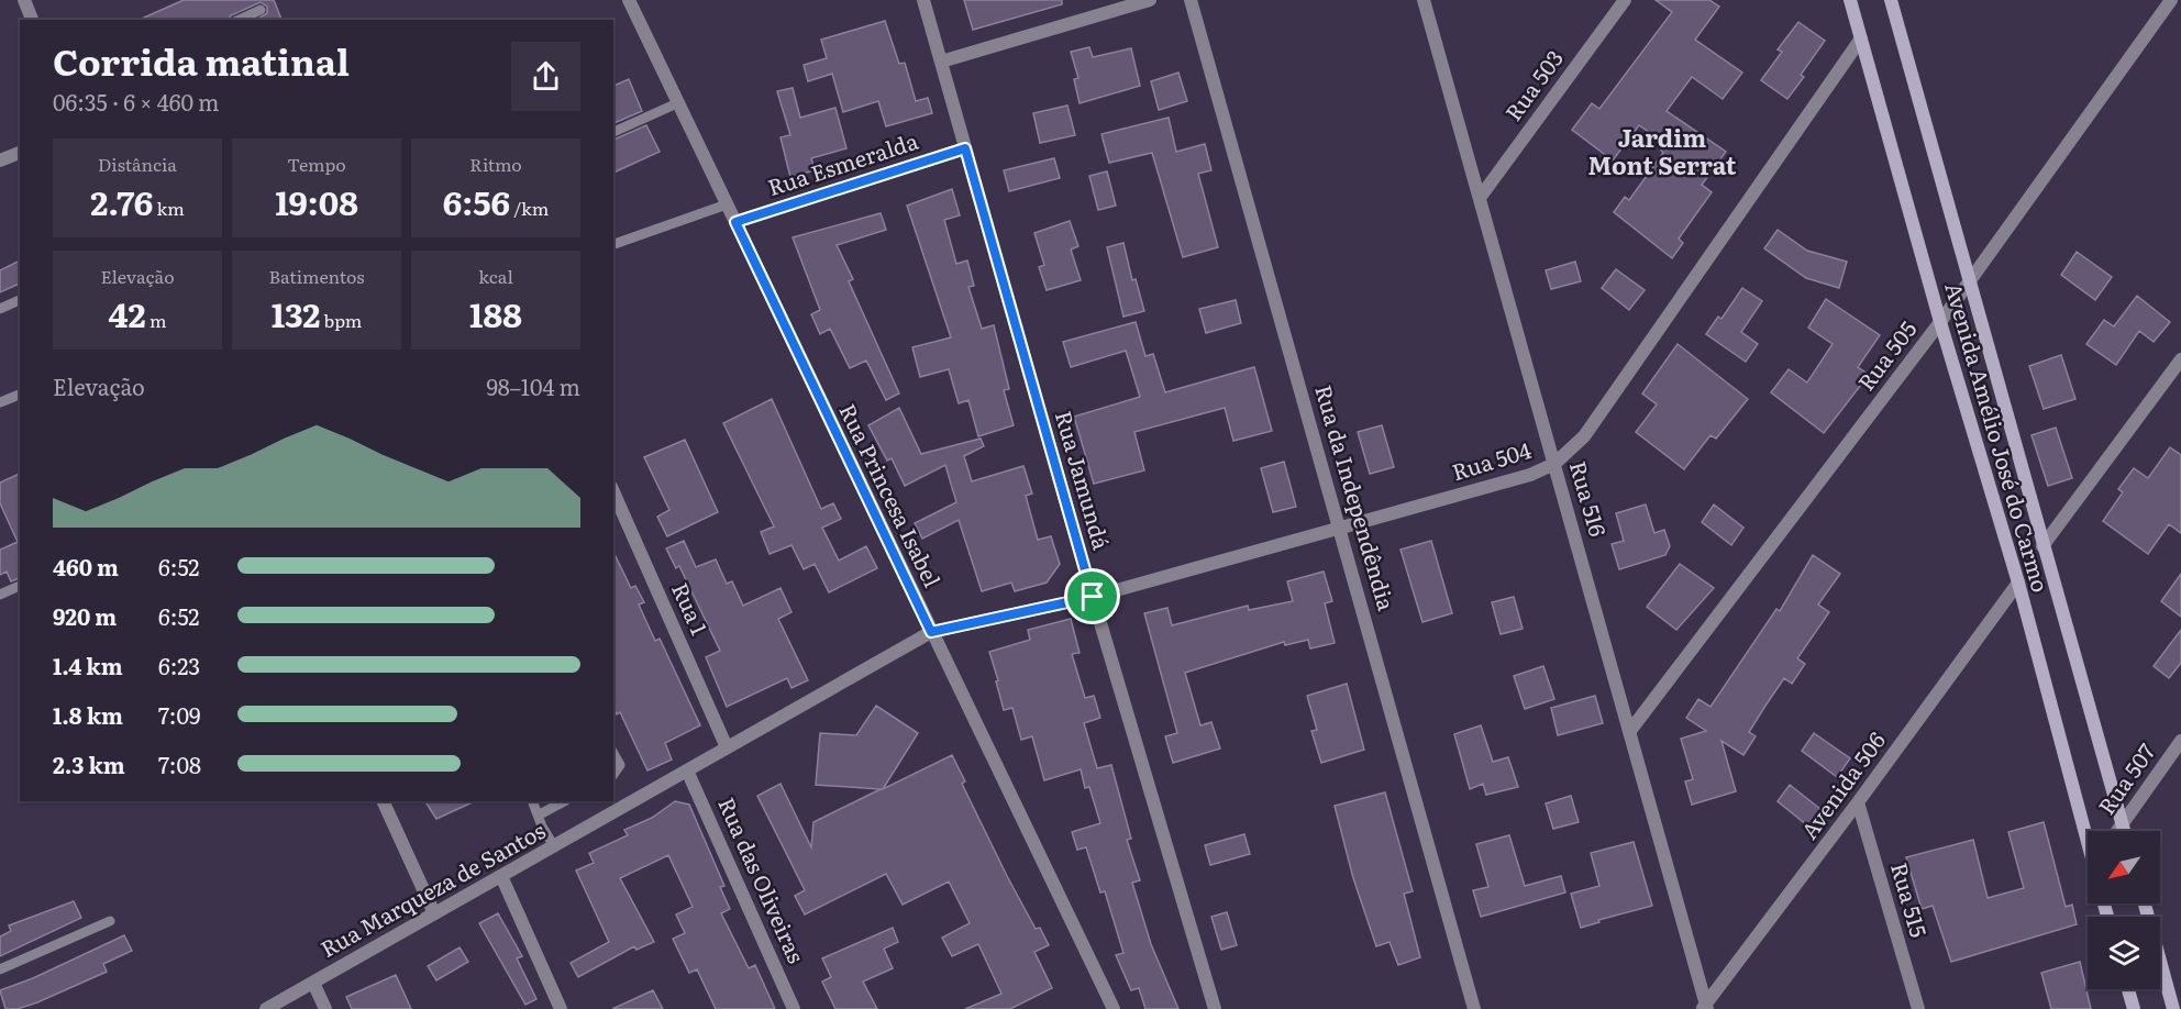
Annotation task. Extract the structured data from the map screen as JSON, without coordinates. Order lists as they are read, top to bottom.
{
  "streets": {
    "street": [
      "Rua 503",
      "Rua Esmeralda",
      "Rua 505",
      "Avenida Amélio José do Carmo",
      "Rua 504",
      "Rua Jamundá",
      "Rua Princesa Isabel",
      "Rua da Independêndia",
      "Rua 516",
      "Rua 1",
      "Rua 507",
      "Avenida 506",
      "Rua das Oliveiras",
      "Rua Marqueza de Santos",
      "Rua 515"
    ]
  },
  "crossings": [
    ["Rua 503", "Rua 516"],
    ["Rua Esmeralda", "Rua Jamundá"],
    ["Rua Esmeralda", "Rua Princesa Isabel"],
    ["Rua 505", "Avenida Amélio José do Carmo"],
    ["Rua 505", "Rua 516"],
    ["Avenida Amélio José do Carmo", "Rua 504"],
    ["Avenida Amélio José do Carmo", "Rua 507"],
    ["Avenida Amélio José do Carmo", "Avenida 506"],
    ["Rua 504", "Rua Jamundá"],
    ["Rua 504", "Rua Princesa Isabel"],
    ["Rua 504", "Rua da Independêndia"],
    ["Rua 504", "Rua 516"],
    ["Rua 504", "Rua Marqueza de Santos"],
    ["Rua Princesa Isabel", "Rua Marqueza de Santos"],
    ["Rua 516", "Avenida 506"],
    ["Rua 1", "Rua Marqueza de Santos"],
    ["Avenida 506", "Rua 515"],
    ["Rua das Oliveiras", "Rua Marqueza de Santos"]
  ],
  "districts": ["Jardim Mont Serrat"],
  "north": "bottom left",
  "page": {
    "heading": ["Corrida matinal", "06:35 · 6 × 460 m"],
    "stats": [
      ["Distância", "2.76 km"],
      ["Tempo", "19:08"],
      ["Ritmo", "6:56 /km"],
      ["Elevação", "42 m"],
      ["Batimentos", "132 bpm"],
      ["kcal", "188"]
    ],
    "chart": ["Elevação", "98–104 m"],
    "list": [
      {
        "name": "460 m",
        "note": "6:52"
      },
      {
        "name": "920 m",
        "note": "6:52"
      },
      {
        "name": "1.4 km",
        "note": "6:23"
      },
      {
        "name": "1.8 km",
        "note": "7:09"
      },
      {
        "name": "2.3 km",
        "note": "7:08"
      }
    ]
  }
}
